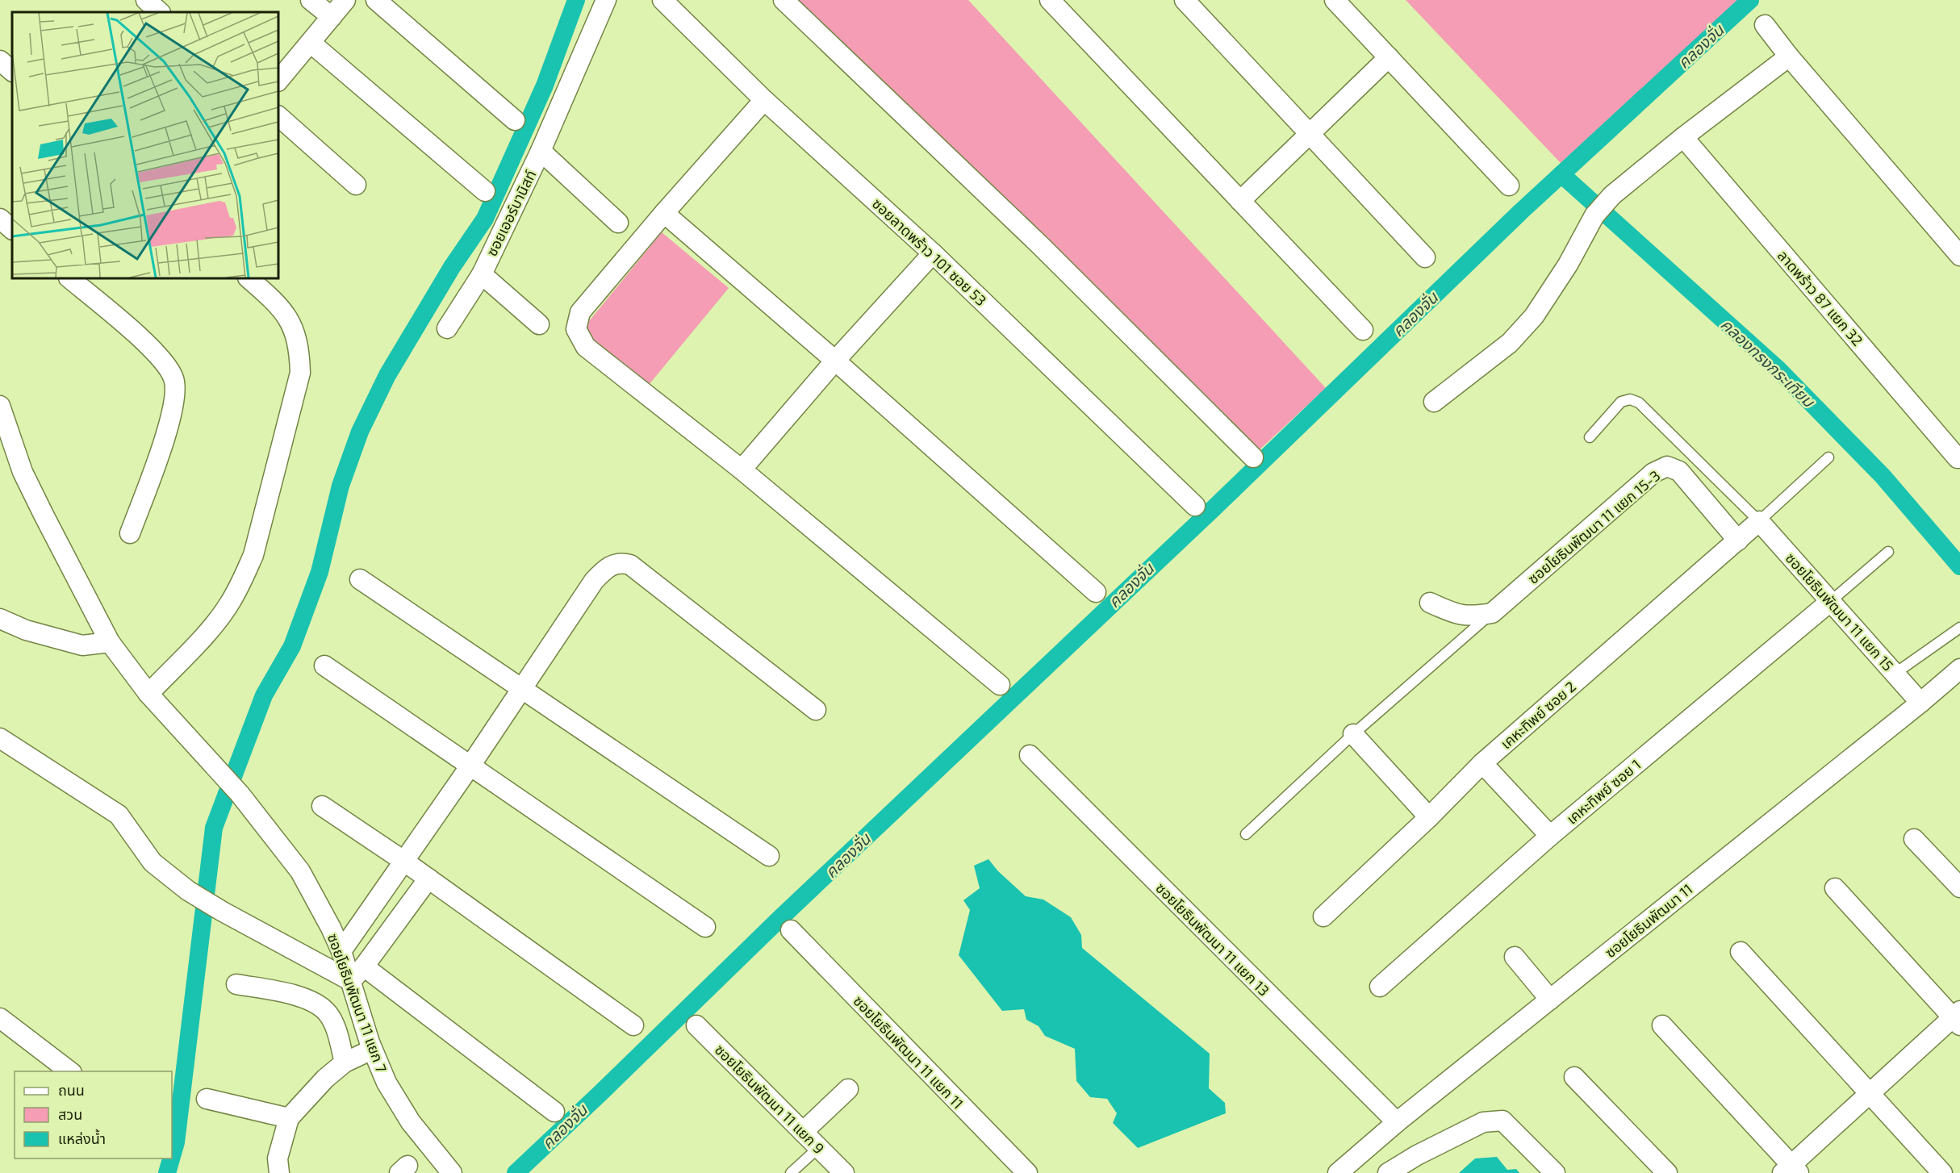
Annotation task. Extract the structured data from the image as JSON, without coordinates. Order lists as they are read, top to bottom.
{
  "streets": {
    "street": [
      "ซอยเออร์บานิสท์",
      "ซอยลาดพร้าว 101 ซอย 53",
      "ลาดพร้าว 87 แยก 32",
      "ซอยโยธินพัฒนา 11 แยก 15-3",
      "ซอยโยธินพัฒนา 11 แยก 15",
      "เคหะทิพย์ ซอย 2",
      "เคหะทิพย์ ซอย 1",
      "ซอยโยธินพัฒนา 11",
      "ซอยโยธินพัฒนา 11 แยก 13",
      "ซอยโยธินพัฒนา 11 แยก 7",
      "ซอยโยธินพัฒนา 11 แยก 11",
      "ซอยโยธินพัฒนา 11 แยก 9"
    ]
  },
  "crossings": [
    ["ซอยโยธินพัฒนา 11 แยก 15-3", "เคหะทิพย์ ซอย 2"],
    ["ซอยโยธินพัฒนา 11 แยก 15", "เคหะทิพย์ ซอย 2"],
    ["ซอยโยธินพัฒนา 11 แยก 15", "เคหะทิพย์ ซอย 1"],
    ["ซอยโยธินพัฒนา 11 แยก 15", "ซอยโยธินพัฒนา 11"],
    ["ซอยโยธินพัฒนา 11", "ซอยโยธินพัฒนา 11 แยก 13"]
  ],
  "water": ["คลองจั่น", "คลองทรงกระเทียม"],
  "legend": ["ถนน", "สวน", "แหล่งน้ำ"]
}
